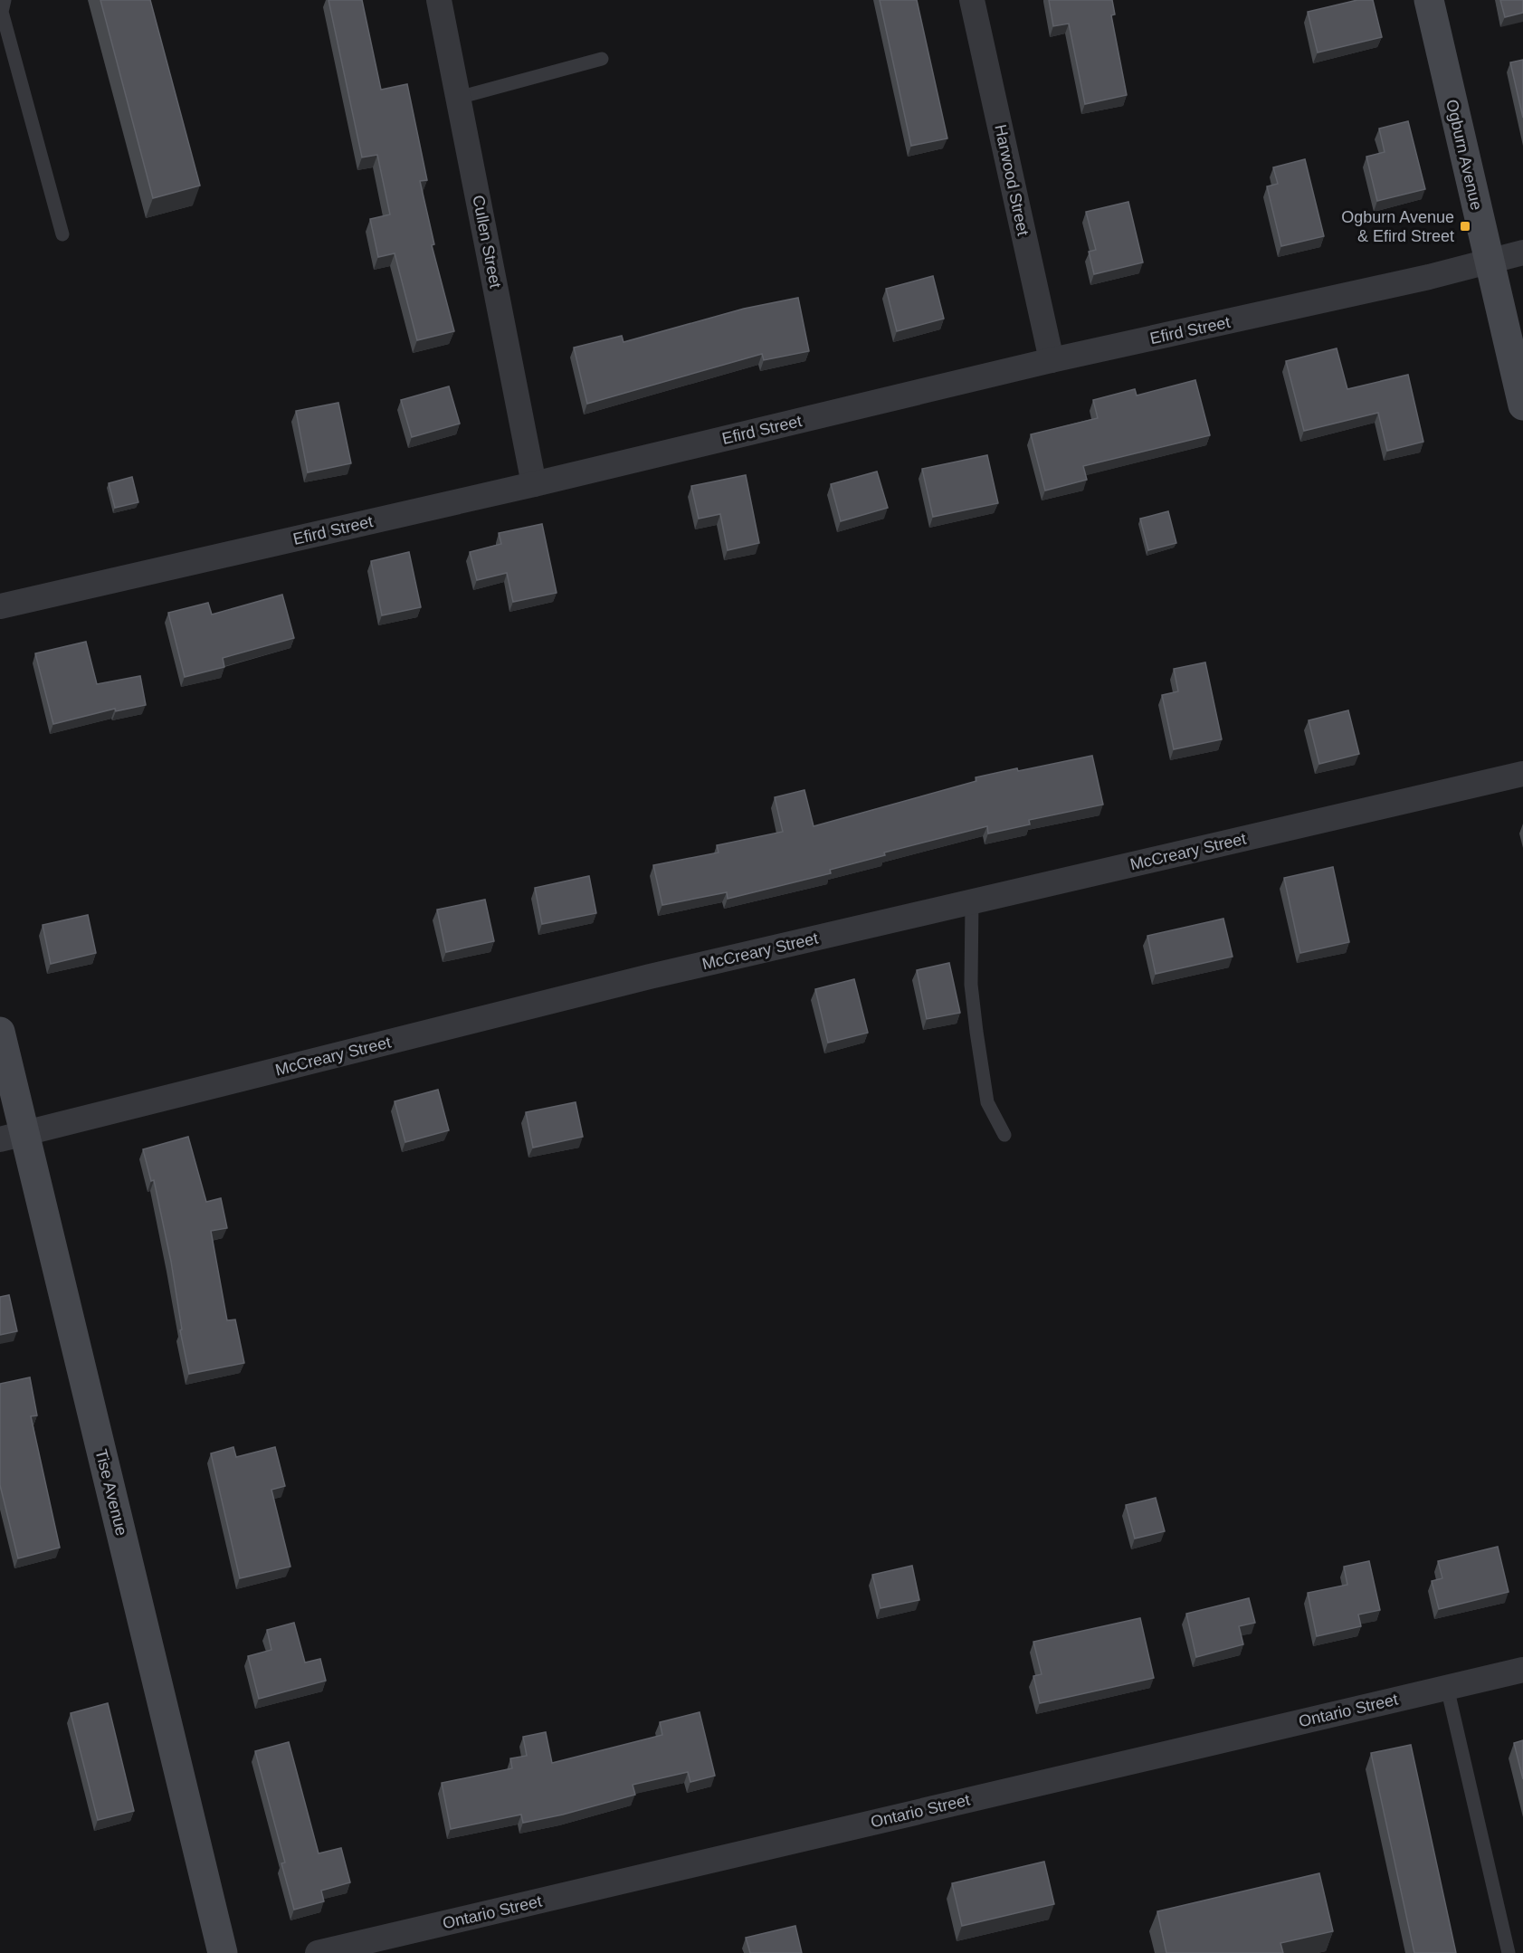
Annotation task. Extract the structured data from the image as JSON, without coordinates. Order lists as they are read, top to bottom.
{
  "streets": {
    "street": [
      "Ogburn Avenue",
      "Harwood Street",
      "Cullen Street",
      "Efird Street",
      "McCreary Street",
      "Tise Avenue",
      "Ontario Street"
    ]
  },
  "crossings": [
    ["Ogburn Avenue", "Efird Street"],
    ["Harwood Street", "Efird Street"],
    ["Cullen Street", "Efird Street"],
    ["McCreary Street", "Tise Avenue"]
  ],
  "places": {
    "transit": ["Ogburn Avenue & Efird Street"]
  }
}
